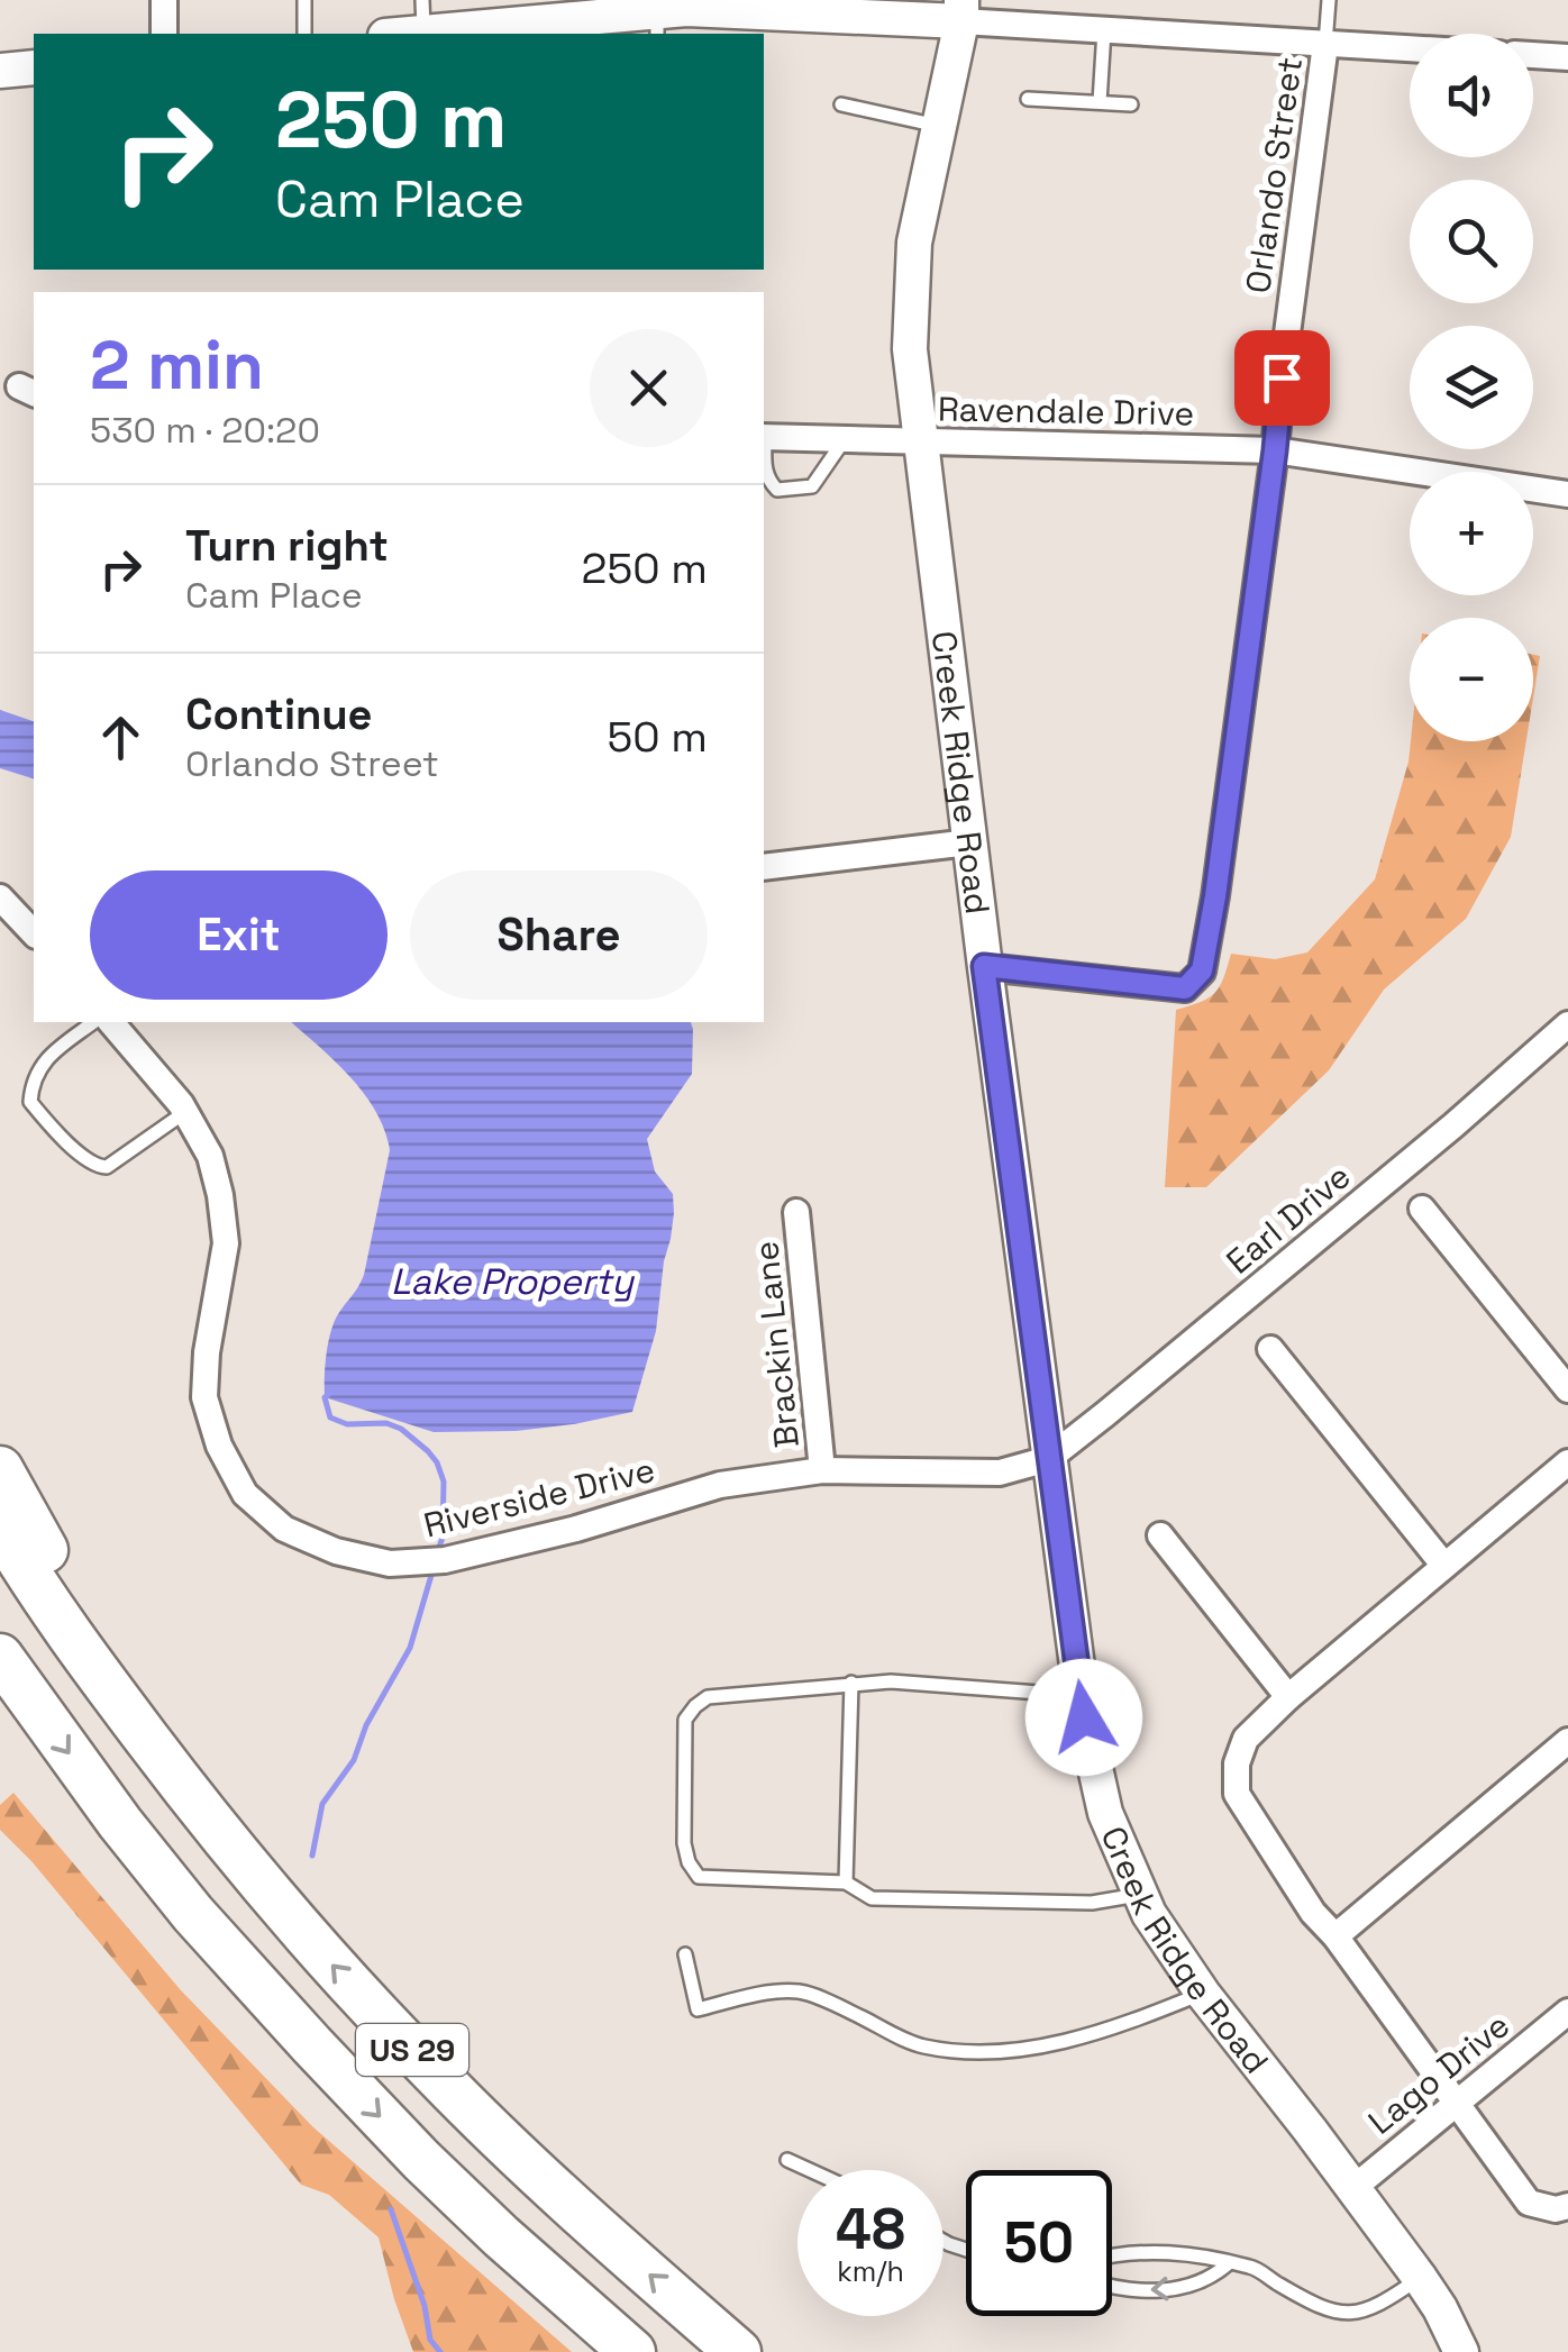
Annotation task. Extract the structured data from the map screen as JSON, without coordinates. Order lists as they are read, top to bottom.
{
  "streets": {
    "highway": ["US 29"],
    "main road": ["Creek Ridge Road"],
    "street": [
      "Orlando Street",
      "Ravendale Drive",
      "Earl Drive",
      "Brackin Lane",
      "Riverside Drive",
      "Lago Drive"
    ]
  },
  "crossings": [
    ["Orlando Street", "Ravendale Drive"],
    ["Orlando Street", "Creek Ridge Road"],
    ["Ravendale Drive", "Creek Ridge Road"],
    ["Creek Ridge Road", "Earl Drive"],
    ["Creek Ridge Road", "Riverside Drive"],
    ["Creek Ridge Road", "Lago Drive"],
    ["Earl Drive", "Riverside Drive"],
    ["Brackin Lane", "Riverside Drive"]
  ],
  "water": ["Lake Property"],
  "page": {
    "map_buttons": ["+", "−"],
    "turn": ["250 m", "Cam Place"],
    "heading": ["2 min", "530 m · 20:20"],
    "list": [
      {
        "name": "Turn right",
        "note": "Cam Place",
        "value": "250 m"
      },
      {
        "name": "Continue",
        "note": "Orlando Street",
        "value": "50 m"
      }
    ],
    "buttons": ["Exit", "Share"],
    "speed": "48 km/h",
    "limit": "50"
  }
}
